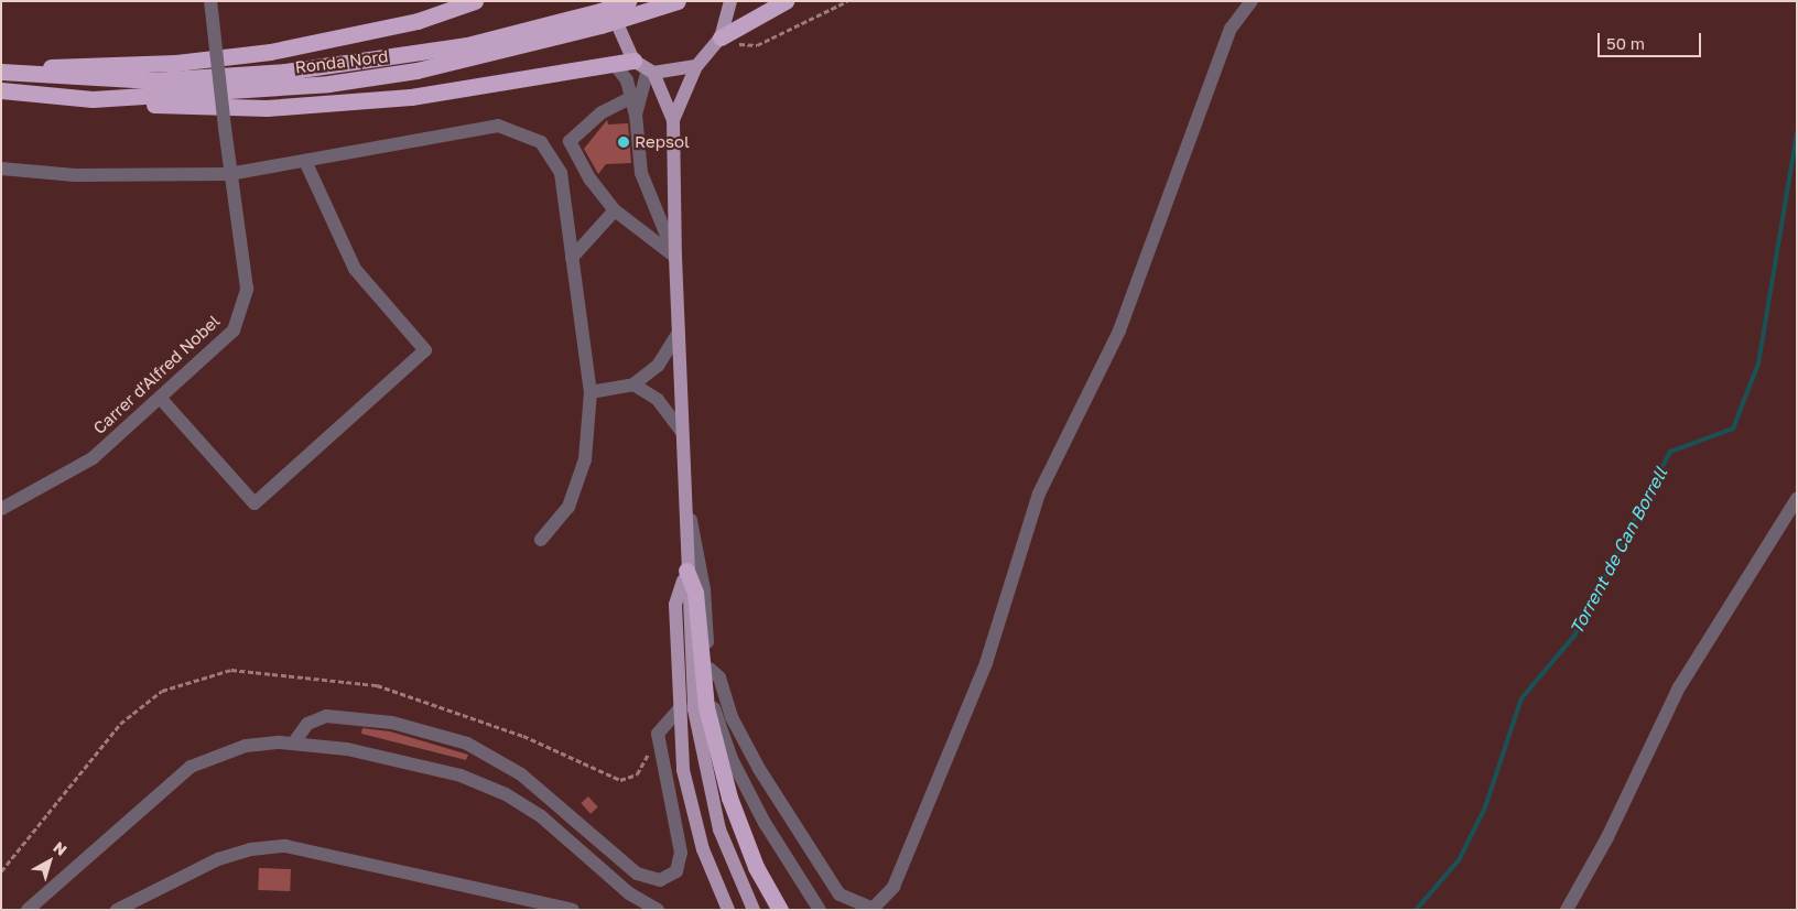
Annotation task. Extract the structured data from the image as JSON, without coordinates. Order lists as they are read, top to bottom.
{
  "streets": {
    "highway": ["Ronda Nord"],
    "street": ["Carrer d'Alfred Nobel"]
  },
  "water": ["Torrent de Can Borrell"],
  "places": ["Repsol"],
  "scale_bar": "50 m",
  "north": "top right"
}
